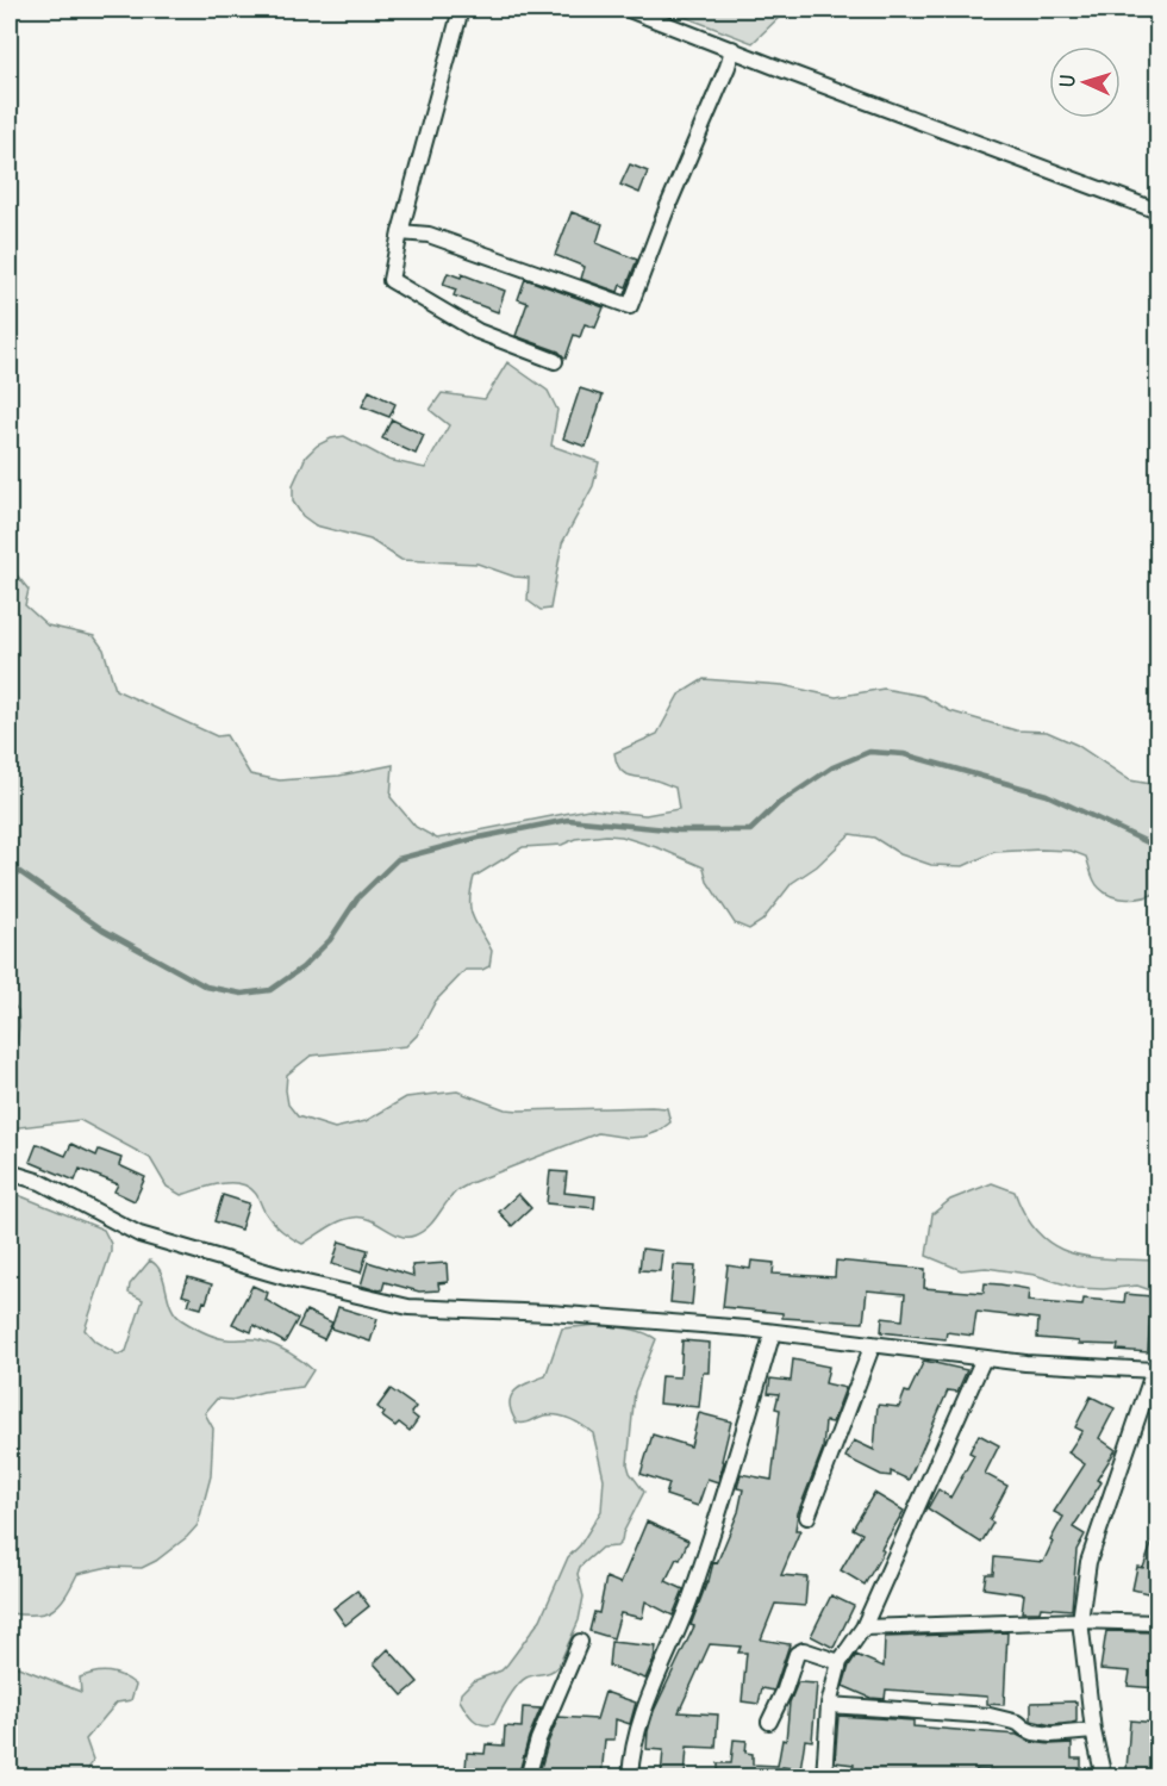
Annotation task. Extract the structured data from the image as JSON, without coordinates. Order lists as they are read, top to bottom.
{
  "north": "left"
}
